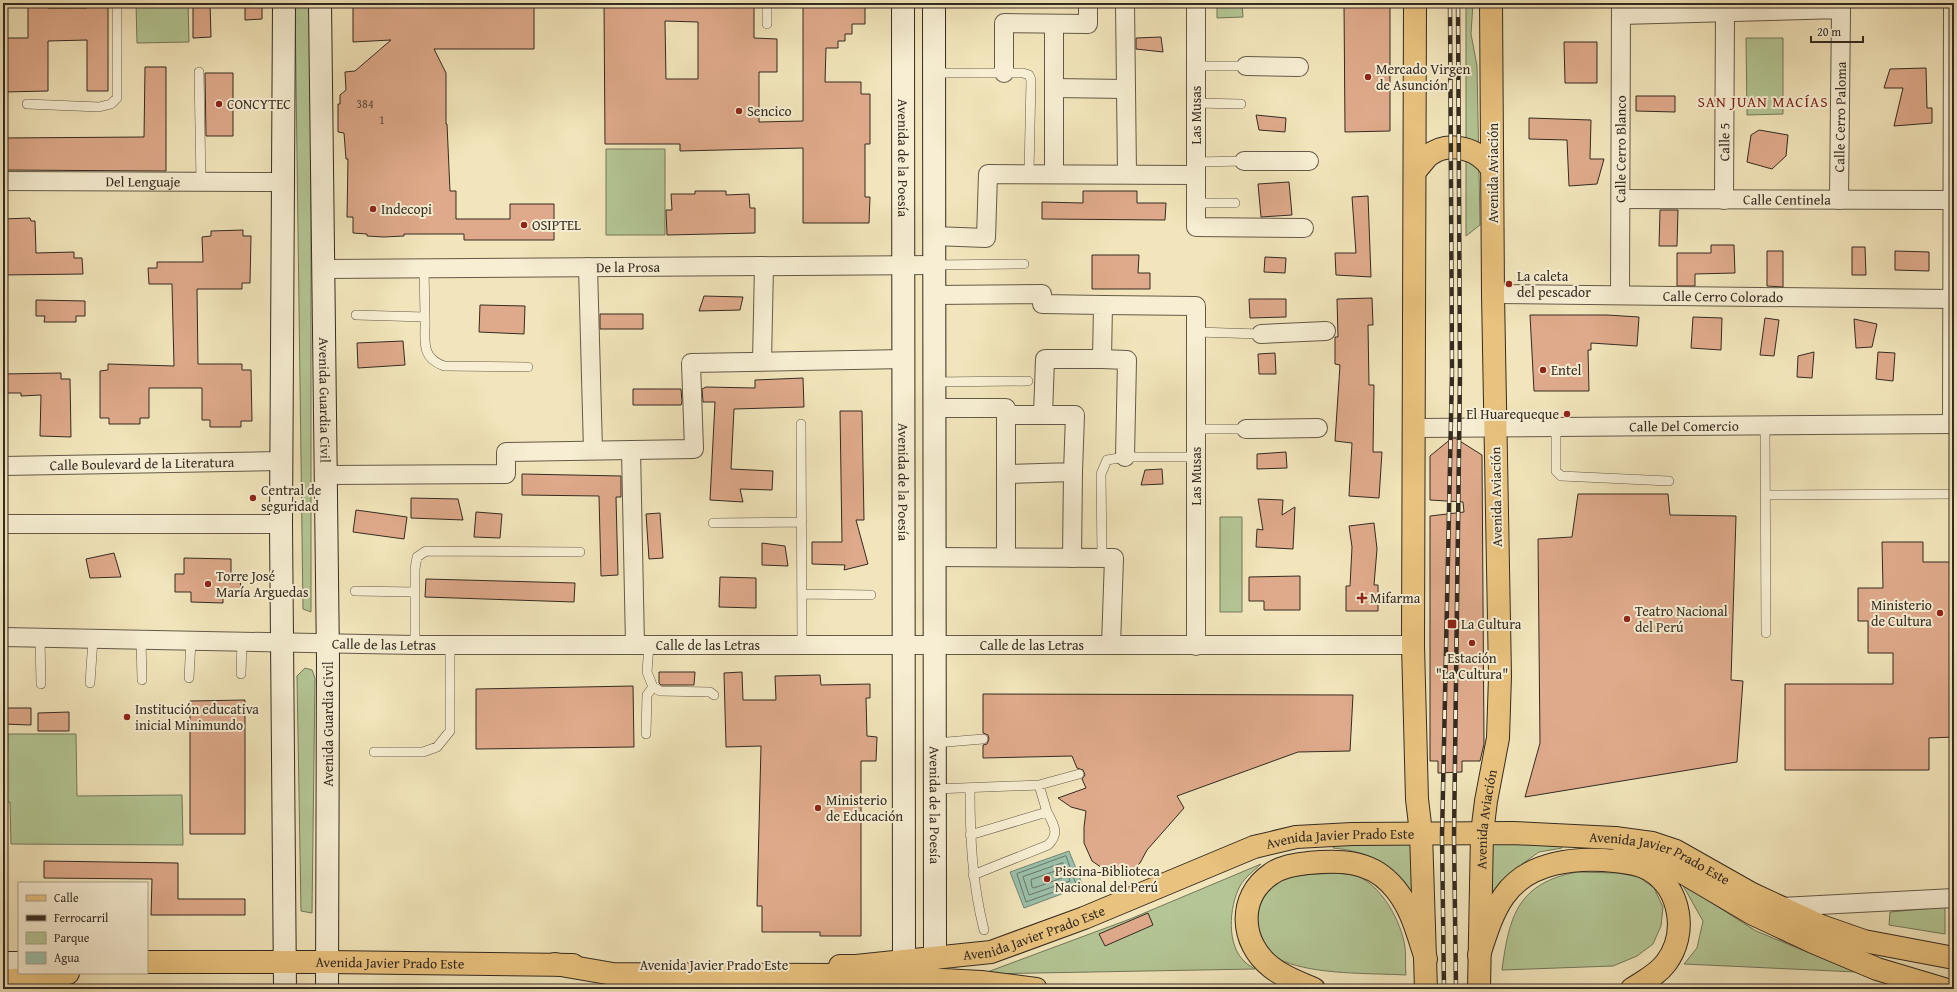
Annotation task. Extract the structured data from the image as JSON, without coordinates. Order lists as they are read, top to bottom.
{
  "streets": {
    "main road": ["Avenida Aviación", "Avenida Javier Prado Este"],
    "street": [
      "Las Musas",
      "Calle Cerro Paloma",
      "Calle 5",
      "Calle Cerro Blanco",
      "Avenida de la Poesía",
      "Del Lenguaje",
      "Calle Centinela",
      "De la Prosa",
      "Calle Cerro Colorado",
      "Avenida Guardia Civil",
      "Calle Del Comercio",
      "Calle Boulevard de la Literatura",
      "Calle de las Letras"
    ]
  },
  "crossings": [
    ["Las Musas", "Calle de las Letras"],
    ["Calle Cerro Paloma", "Calle 5"],
    ["Calle Cerro Paloma", "Calle Centinela"],
    ["Calle 5", "Calle Centinela"],
    ["Calle Cerro Blanco", "Calle Centinela"],
    ["Calle Cerro Blanco", "Calle Cerro Colorado"],
    ["Avenida de la Poesía", "De la Prosa"],
    ["Avenida de la Poesía", "Calle de las Letras"],
    ["Avenida de la Poesía", "Avenida Javier Prado Este"],
    ["Avenida Aviación", "Calle Cerro Colorado"],
    ["Avenida Aviación", "Calle Del Comercio"],
    ["Avenida Aviación", "Avenida Javier Prado Este"],
    ["De la Prosa", "Avenida Guardia Civil"],
    ["Avenida Guardia Civil", "Calle de las Letras"],
    ["Avenida Guardia Civil", "Avenida Javier Prado Este"]
  ],
  "districts": ["SAN JUAN MACÍAS"],
  "places": {
    "other": [
      "Mercado Virgen de Asunción",
      "CONCYTEC",
      "Sencico",
      "Indecopi",
      "OSIPTEL",
      "La caleta del pescador",
      "Entel",
      "El Huarequeque",
      "Central de seguridad",
      "Torre José María Arguedas",
      "Ministerio de Cultura",
      "Teatro Nacional del Perú",
      "Estación \"La Cultura\"",
      "Institución educativa inicial Minimundo",
      "Ministerio de Educación",
      "Piscina-Biblioteca Nacional del Perú"
    ],
    "health": ["Mifarma"],
    "transit": ["La Cultura"]
  },
  "house_numbers": ["384", "1"],
  "legend": [
    "Calle",
    "Ferrocarril",
    "Parque",
    "Agua"
  ],
  "scale_bar": "20 m"
}
